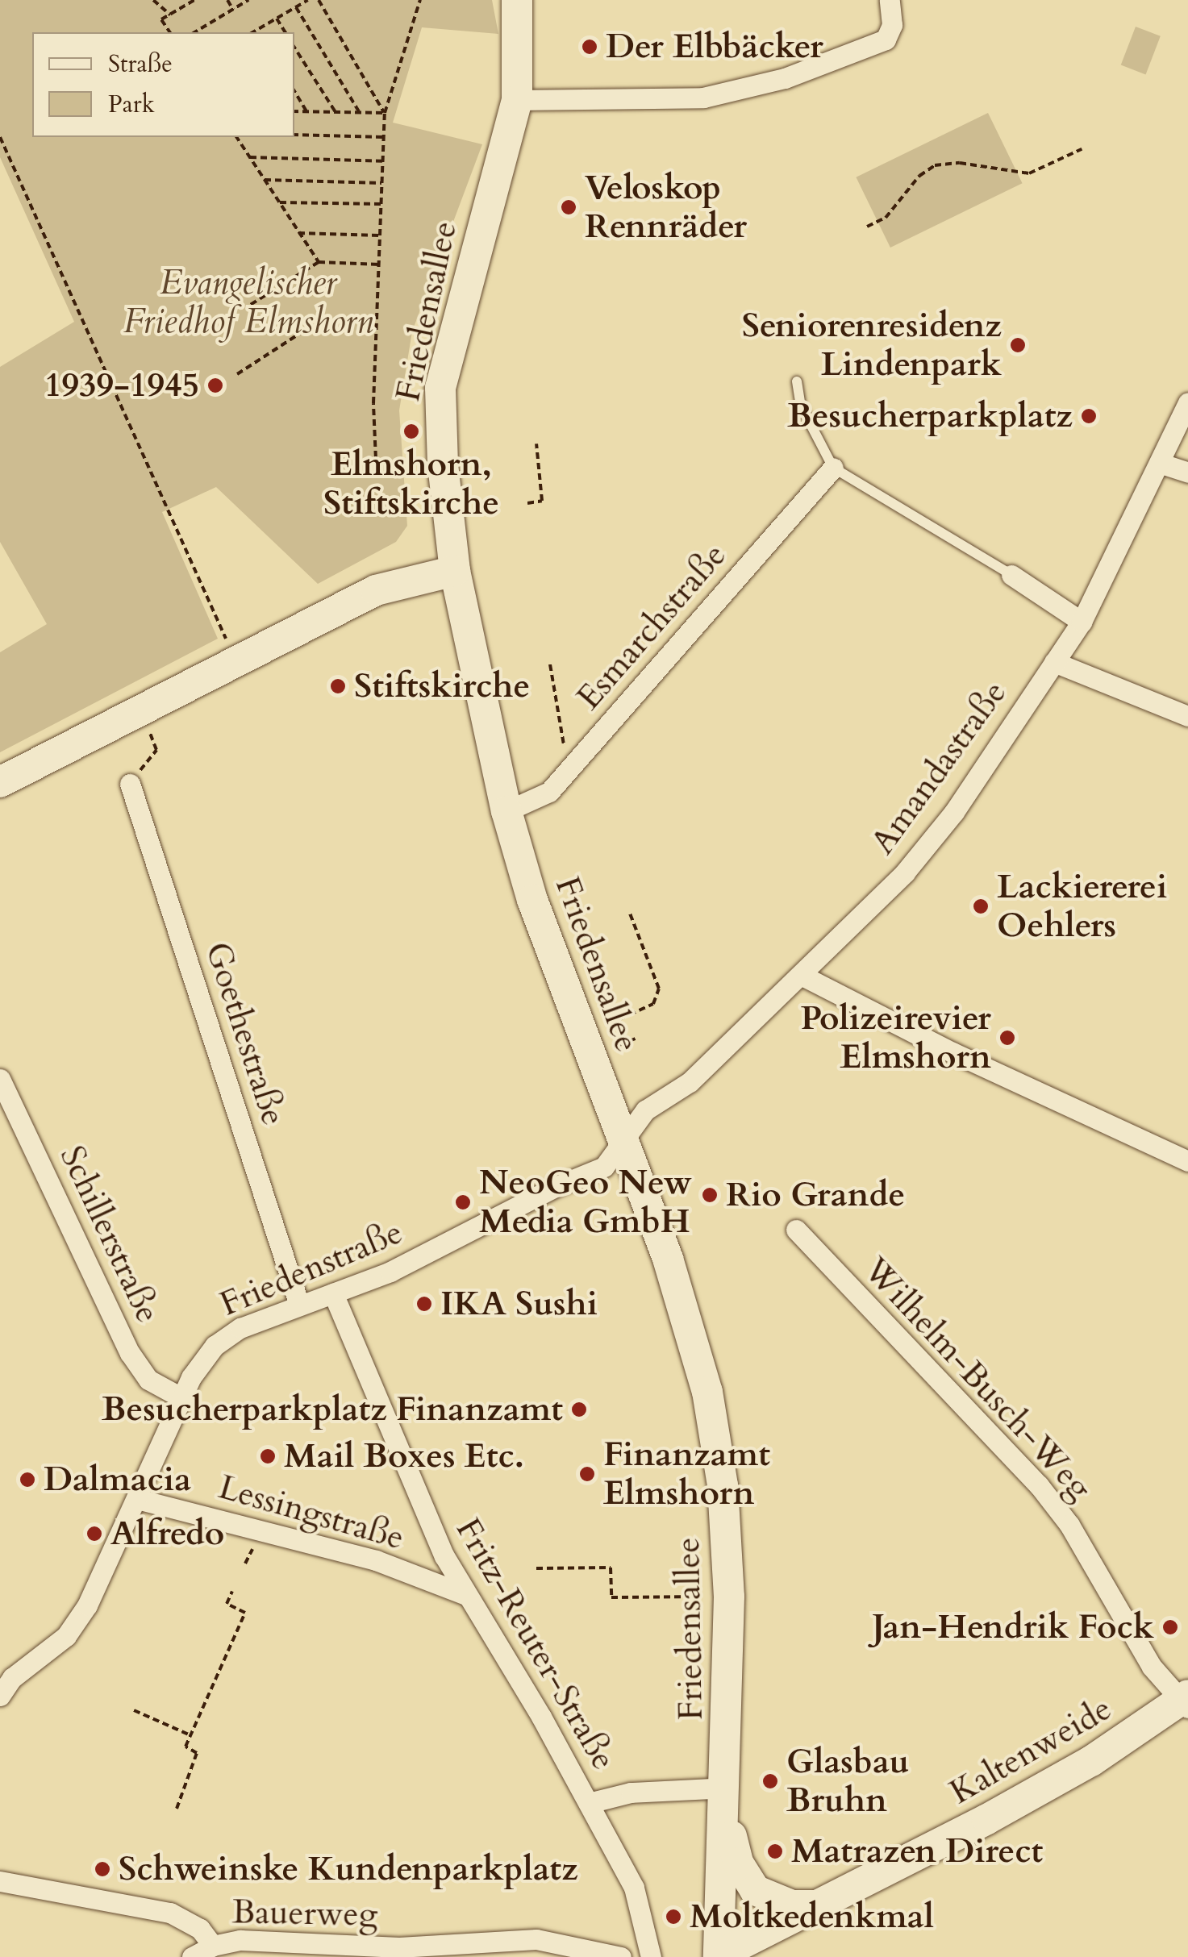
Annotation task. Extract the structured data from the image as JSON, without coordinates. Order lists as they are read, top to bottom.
{
  "streets": {
    "main road": ["Friedensallee", "Kaltenweide"],
    "street": [
      "Esmarchstraße",
      "Amandastraße",
      "Goethestraße",
      "Schillerstraße",
      "Friedenstraße",
      "Wilhelm-Busch-Weg",
      "Lessingstraße",
      "Fritz-Reuter-Straße",
      "Bauerweg"
    ]
  },
  "crossings": [
    ["Friedensallee", "Esmarchstraße"],
    ["Friedensallee", "Amandastraße"],
    ["Friedensallee", "Friedenstraße"],
    ["Friedensallee", "Fritz-Reuter-Straße"],
    ["Friedensallee", "Kaltenweide"],
    ["Amandastraße", "Friedenstraße"],
    ["Goethestraße", "Friedenstraße"],
    ["Schillerstraße", "Friedenstraße"],
    ["Friedenstraße", "Lessingstraße"],
    ["Friedenstraße", "Fritz-Reuter-Straße"],
    ["Wilhelm-Busch-Weg", "Kaltenweide"],
    ["Lessingstraße", "Fritz-Reuter-Straße"]
  ],
  "parks": ["Evangelischer Friedhof Elmshorn"],
  "places": [
    "Der Elbbäcker",
    "Veloskop Rennräder",
    "Seniorenresidenz Lindenpark",
    "1939-1945",
    "Besucherparkplatz",
    "Elmshorn, Stiftskirche",
    "Stiftskirche",
    "Lackiererei Oehlers",
    "Polizeirevier Elmshorn",
    "Rio Grande",
    "NeoGeo New Media GmbH",
    "IKA Sushi",
    "Besucherparkplatz Finanzamt",
    "Mail Boxes Etc.",
    "Finanzamt Elmshorn",
    "Dalmacia",
    "Alfredo",
    "Jan-Hendrik Fock",
    "Glasbau Bruhn",
    "Matrazen Direct",
    "Schweinske Kundenparkplatz",
    "Moltkedenkmal"
  ],
  "legend": ["Straße", "Park"]
}
